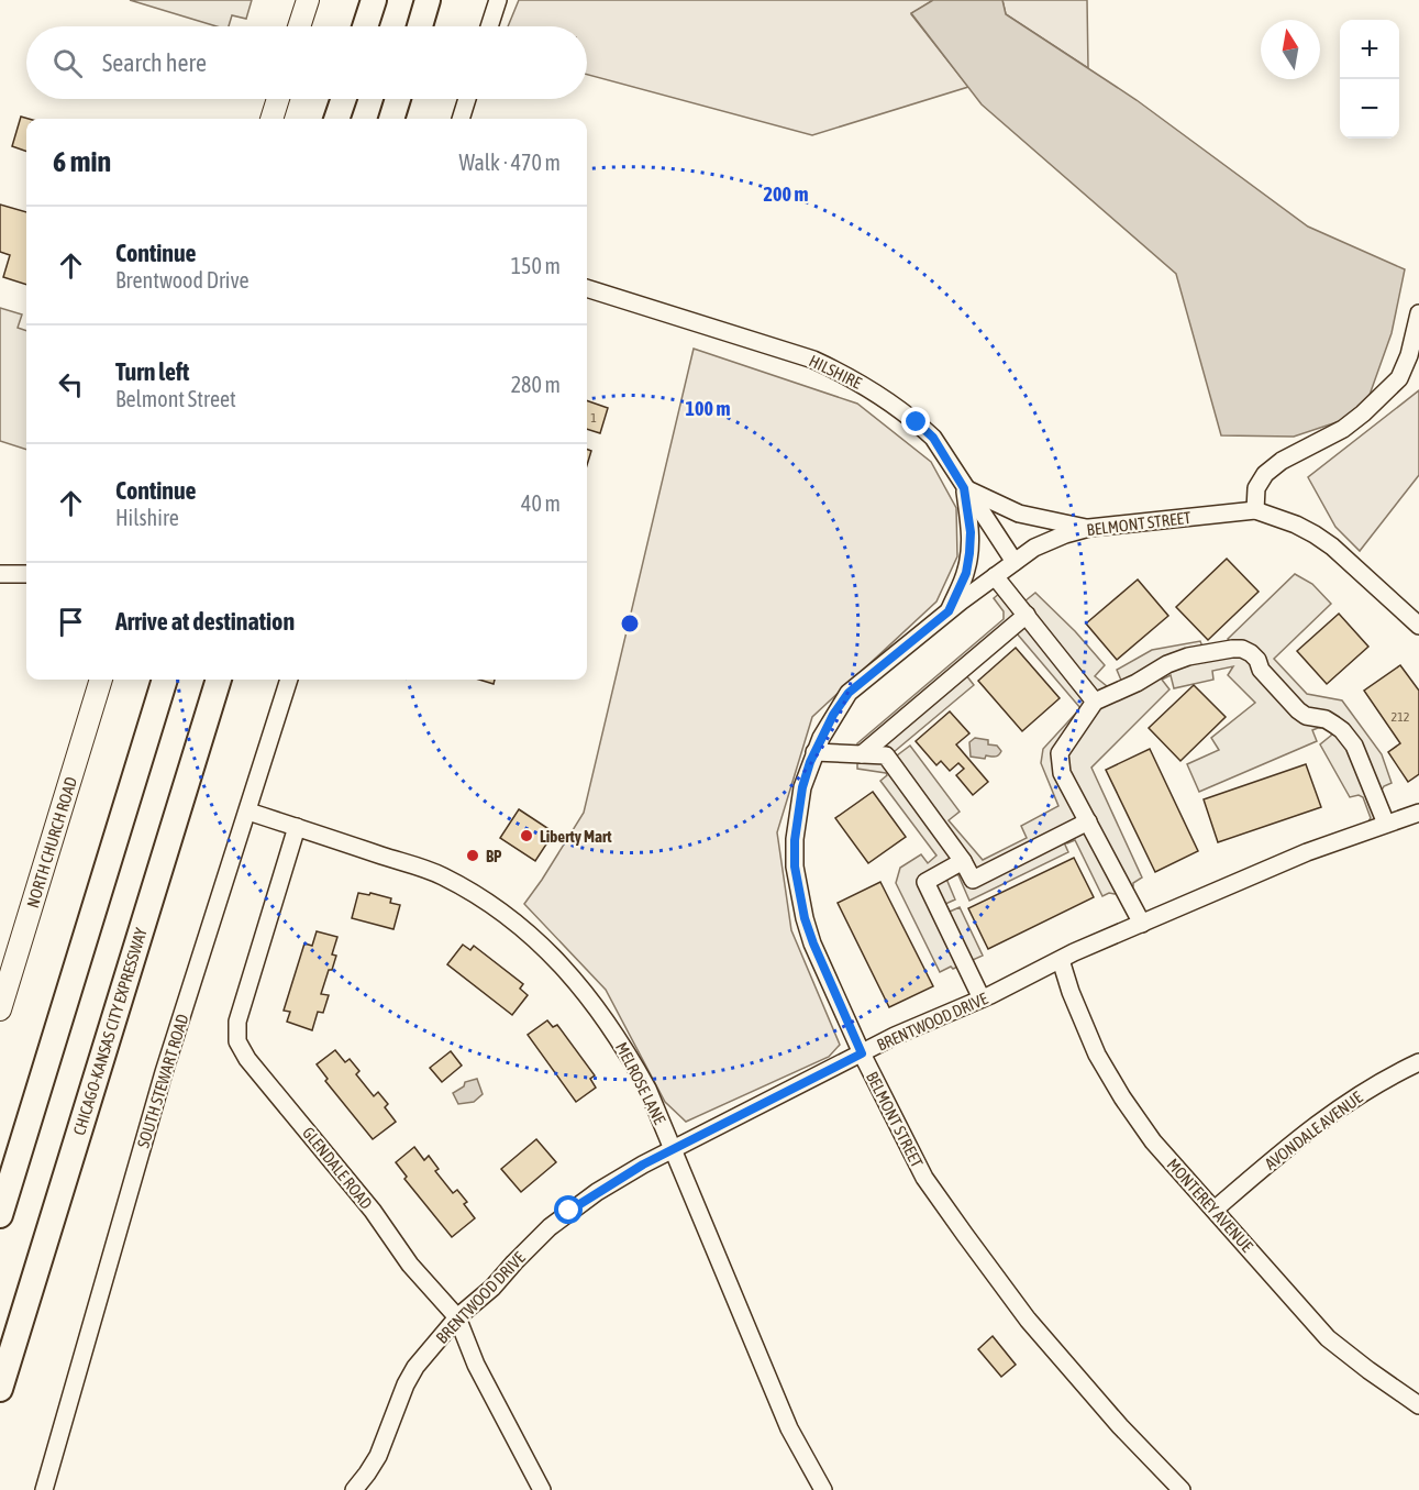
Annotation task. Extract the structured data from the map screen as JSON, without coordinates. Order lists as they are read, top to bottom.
{
  "streets": {
    "highway": ["CHICAGO-KANSAS CITY EXPRESSWAY"],
    "main road": ["NORTH CHURCH ROAD"],
    "street": [
      "HILSHIRE",
      "BELMONT STREET",
      "BRENTWOOD DRIVE",
      "SOUTH STEWART ROAD",
      "MELROSE LANE",
      "AVONDALE AVENUE",
      "GLENDALE ROAD",
      "MONTEREY AVENUE"
    ]
  },
  "crossings": [
    ["HILSHIRE", "BELMONT STREET"],
    ["BELMONT STREET", "BRENTWOOD DRIVE"],
    ["BRENTWOOD DRIVE", "MELROSE LANE"],
    ["BRENTWOOD DRIVE", "GLENDALE ROAD"],
    ["BRENTWOOD DRIVE", "MONTEREY AVENUE"],
    ["SOUTH STEWART ROAD", "MELROSE LANE"],
    ["MELROSE LANE", "GLENDALE ROAD"],
    ["AVONDALE AVENUE", "MONTEREY AVENUE"]
  ],
  "places": ["Liberty Mart", "BP"],
  "house_numbers": ["1", "212"],
  "north": "top",
  "page": {
    "map_buttons": ["+", "−"],
    "search": "Search here",
    "heading": ["6 min", "Walk · 470 m"],
    "list": [
      ["Continue", "Brentwood Drive", "150 m"],
      ["Turn left", "Belmont Street", "280 m"],
      ["Continue", "Hilshire", "40 m"],
      "Arrive at destination"
    ]
  },
  "rings": ["200 m", "100 m"]
}
